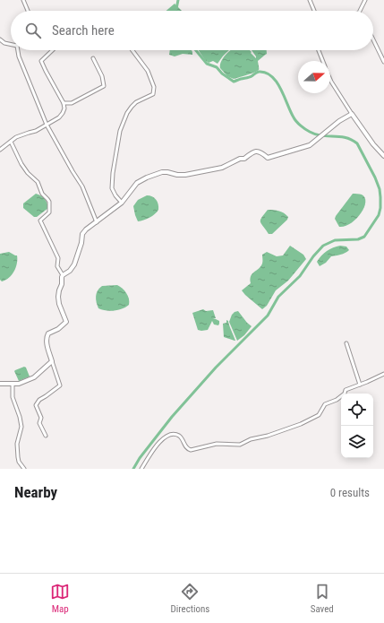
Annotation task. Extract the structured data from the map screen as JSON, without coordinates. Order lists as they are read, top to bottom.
{
  "north": "right",
  "page": {
    "search": "Search here",
    "heading": ["Nearby", "0 results"],
    "nav": ["Map", "Directions", "Saved"]
  }
}
